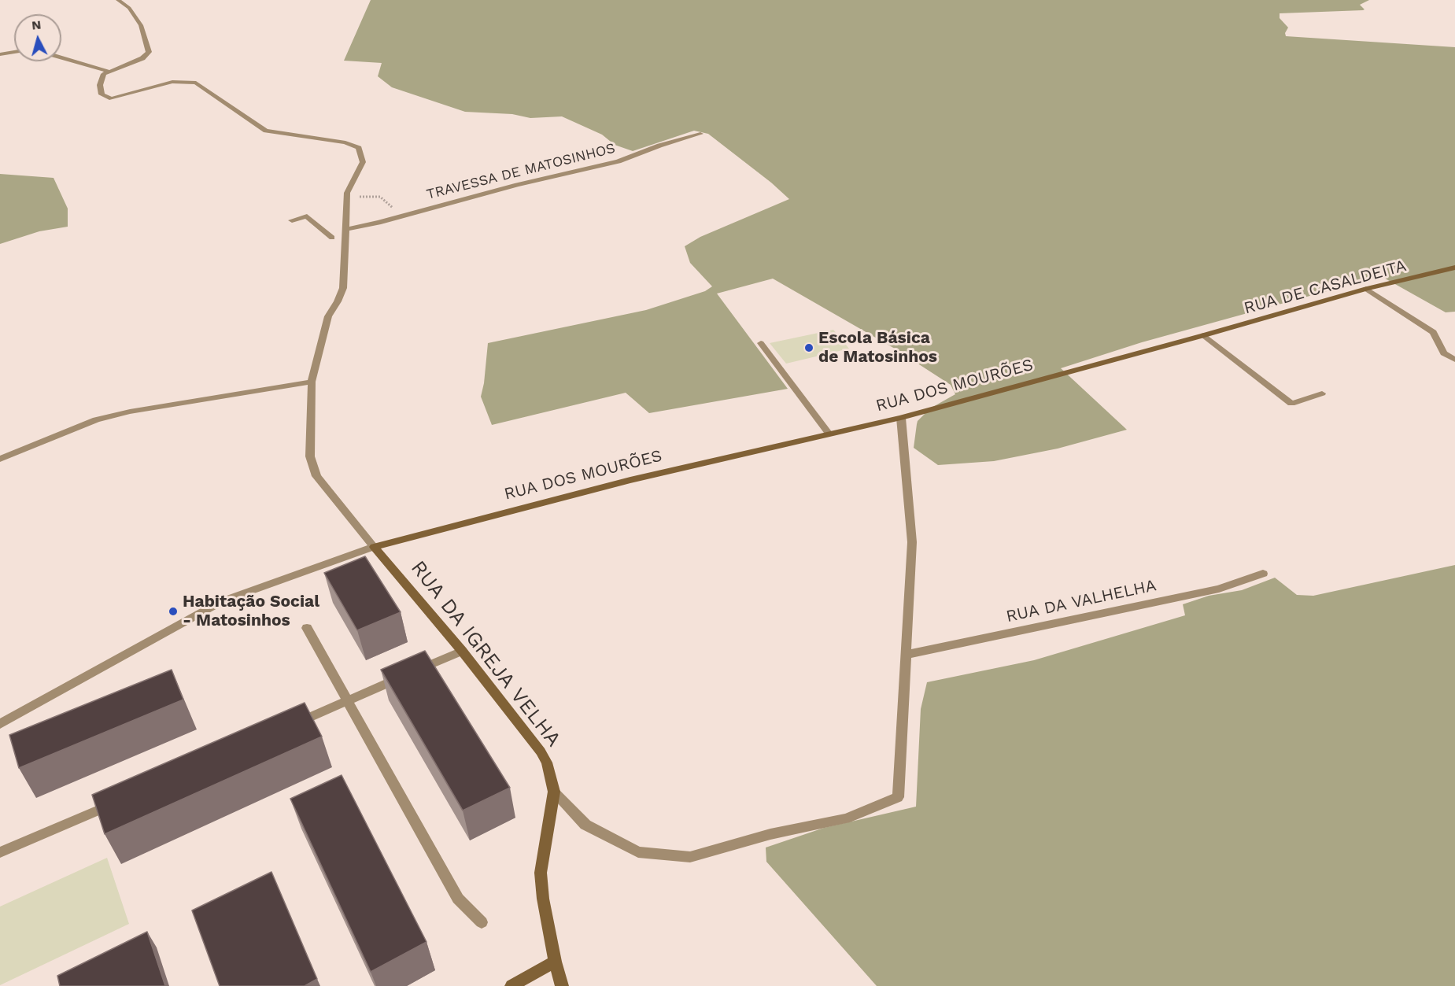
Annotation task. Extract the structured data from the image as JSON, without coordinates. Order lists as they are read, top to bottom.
{
  "streets": {
    "street": [
      "TRAVESSA DE MATOSINHOS",
      "RUA DE CASALDEITA",
      "RUA DOS MOURÕES",
      "RUA DA VALHELHA",
      "RUA DA IGREJA VELHA"
    ]
  },
  "crossings": [
    ["RUA DE CASALDEITA", "RUA DOS MOURÕES"],
    ["RUA DOS MOURÕES", "RUA DA IGREJA VELHA"]
  ],
  "places": ["Escola Básica de Matosinhos", "Habitação Social - Matosinhos"],
  "north": "top"
}
